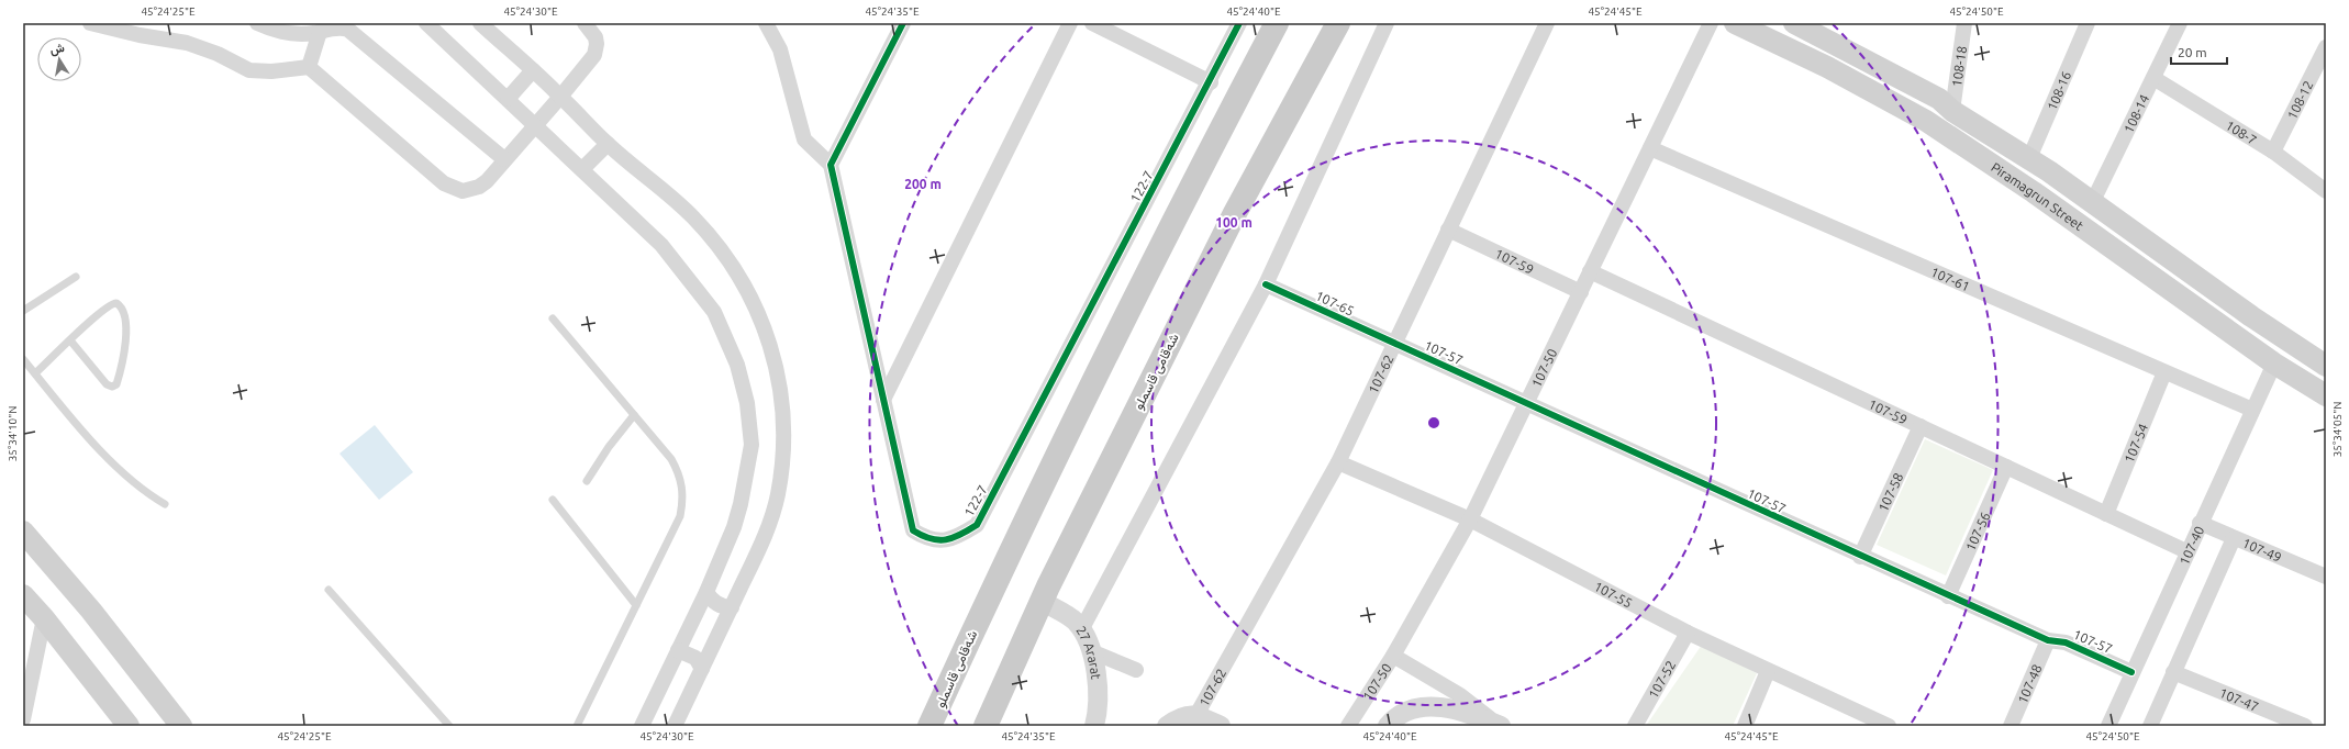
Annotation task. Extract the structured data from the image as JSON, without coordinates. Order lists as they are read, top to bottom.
{
  "streets": {
    "main road": ["Piramagrun Street", "شەقامی قاسملو"],
    "street": [
      "108-18",
      "108-16",
      "108-12",
      "108-14",
      "108-7",
      "122-7",
      "107-59",
      "107-61",
      "107-65",
      "107-57",
      "107-50",
      "107-62",
      "107-54",
      "107-58",
      "107-56",
      "107-40",
      "107-49",
      "107-55",
      "27 Ararat",
      "107-52",
      "107-48",
      "107-47"
    ]
  },
  "crossings": [
    ["108-18", "Piramagrun Street"],
    ["108-16", "Piramagrun Street"],
    ["108-12", "108-7"],
    ["108-14", "108-7"],
    ["108-14", "Piramagrun Street"],
    ["Piramagrun Street", "107-40"],
    ["107-59", "107-50"],
    ["107-59", "107-62"],
    ["107-59", "107-54"],
    ["107-59", "107-58"],
    ["107-59", "107-56"],
    ["107-59", "107-40"],
    ["107-61", "107-50"],
    ["107-61", "107-54"],
    ["107-61", "107-40"],
    ["107-65", "107-57"],
    ["107-65", "107-62"],
    ["107-57", "107-50"],
    ["107-57", "107-62"],
    ["107-57", "107-58"],
    ["107-57", "107-56"],
    ["107-57", "107-40"],
    ["107-57", "107-48"],
    ["107-50", "107-55"],
    ["شەقامی قاسملو", "27 Ararat"],
    ["107-62", "107-55"],
    ["107-40", "107-49"],
    ["107-55", "107-52"]
  ],
  "scale_bar": "20 m",
  "north": "top",
  "coordinates": [
    "45°24'25\"E",
    "45°24'30\"E",
    "45°24'35\"E",
    "45°24'40\"E",
    "45°24'45\"E",
    "45°24'50\"E",
    "35°34'05\"N",
    "35°34'10\"N"
  ],
  "rings": ["200 m", "100 m"]
}
